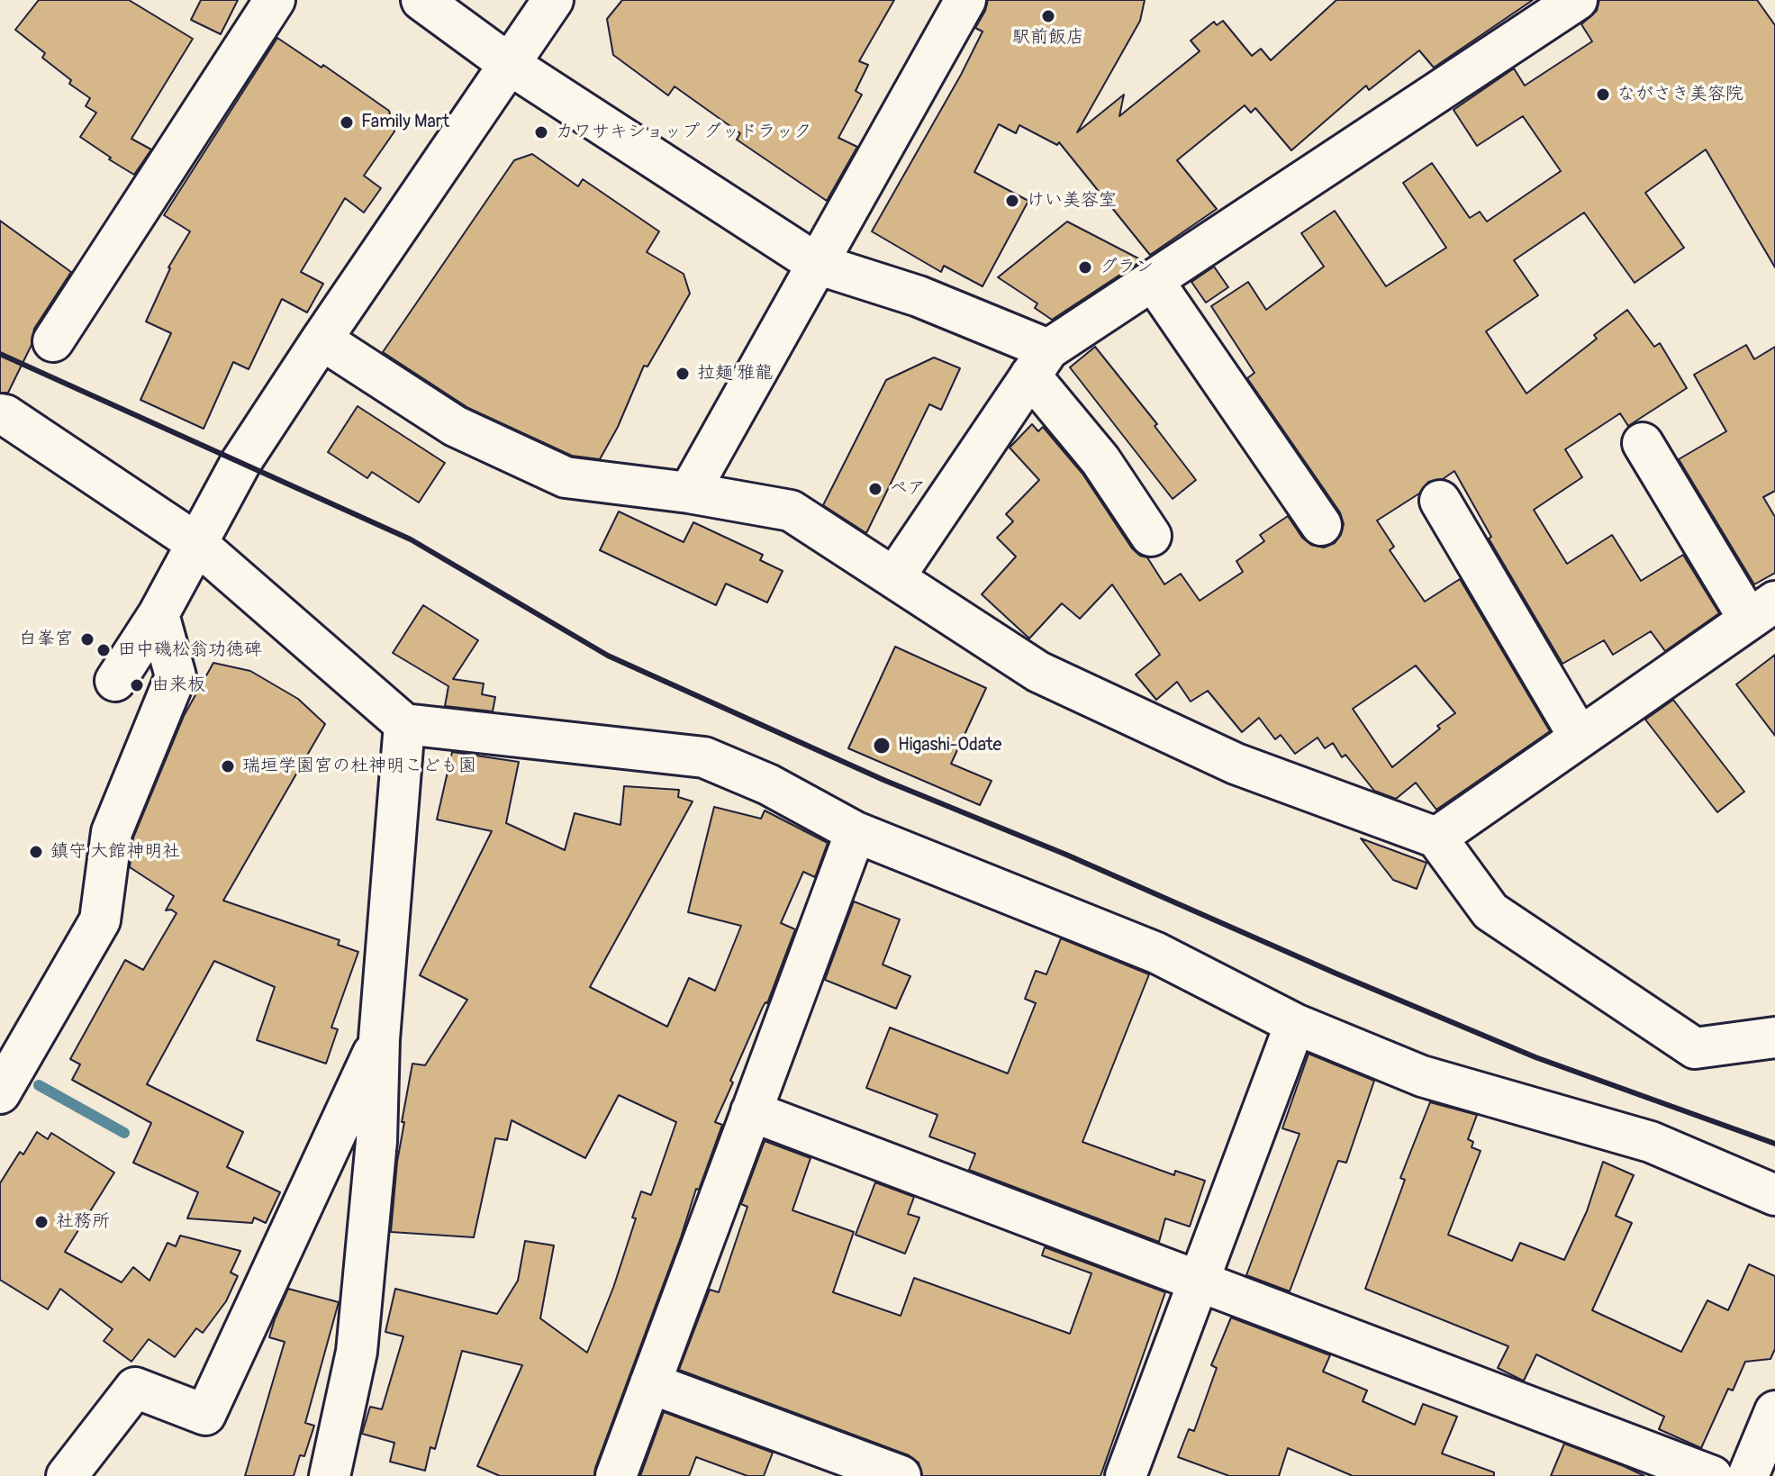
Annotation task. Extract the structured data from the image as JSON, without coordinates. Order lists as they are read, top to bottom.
{
  "places": [
    "駅前飯店",
    "ながさき美容院",
    "Family Mart",
    "カワサキショップ グッドラック",
    "けい美容室",
    "グラン",
    "拉麺 雅龍",
    "ペア",
    "白峯宮",
    "田中磯松翁功徳碑",
    "由来板",
    "Higashi-Odate",
    "瑞垣学園宮の杜神明こども園",
    "鎮守 大館神明社",
    "社務所"
  ]
}
